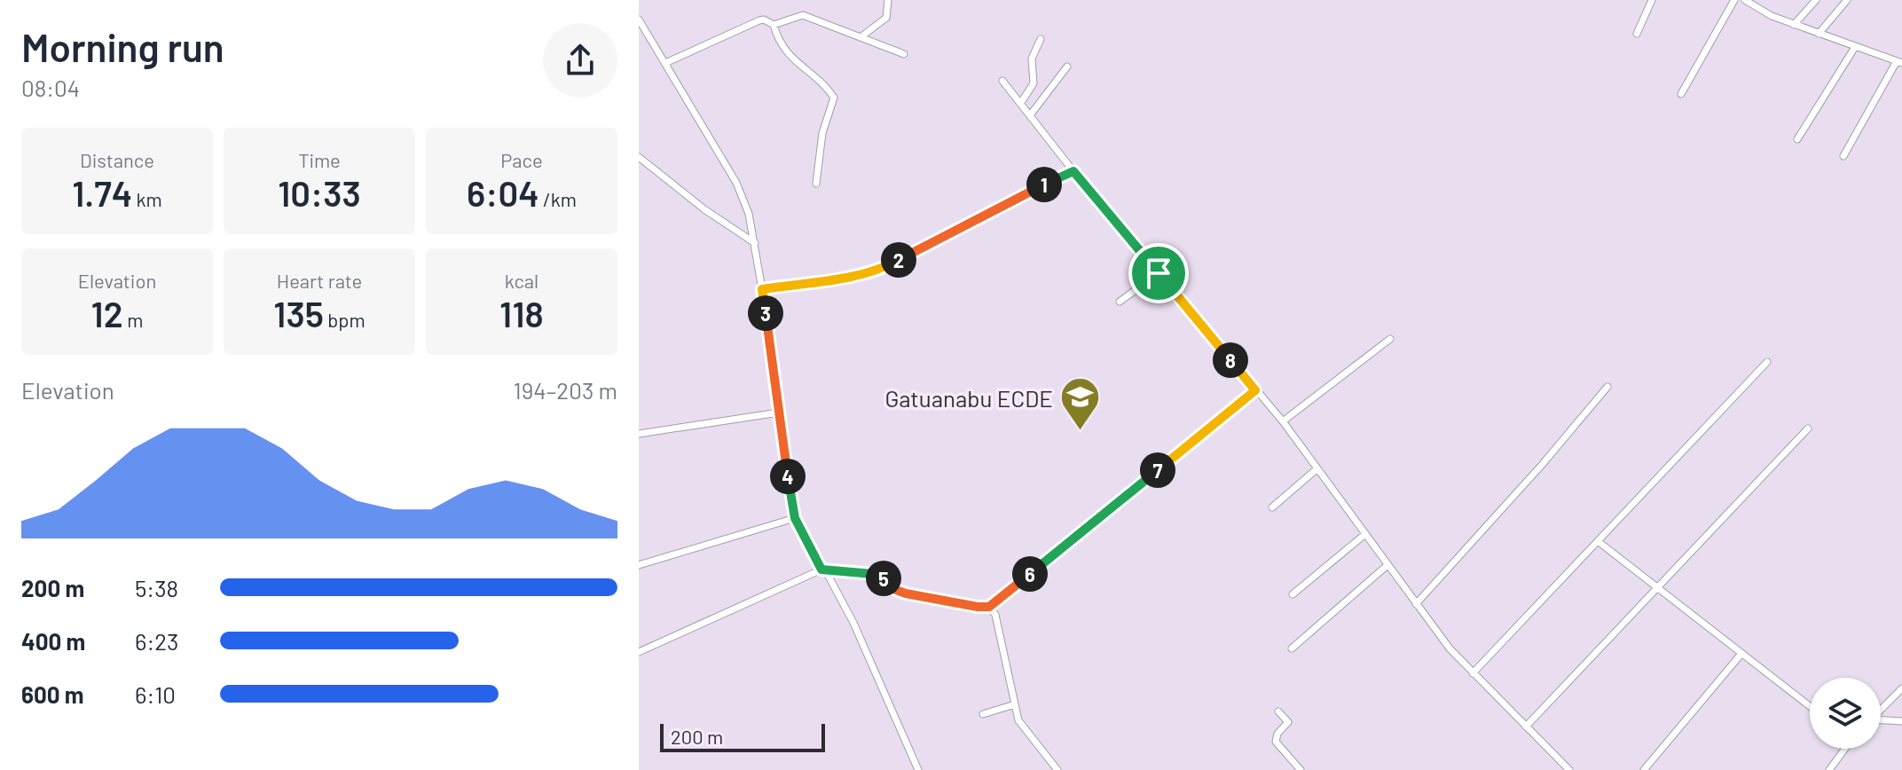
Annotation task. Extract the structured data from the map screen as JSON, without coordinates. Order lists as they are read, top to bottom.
{
  "places": {
    "school or university": ["Gatuanabu ECDE"]
  },
  "scale_bar": "200 m",
  "page": {
    "heading": ["Morning run", "08:04"],
    "stats": [
      ["Distance", "1.74 km"],
      ["Time", "10:33"],
      ["Pace", "6:04 /km"],
      ["Elevation", "12 m"],
      ["Heart rate", "135 bpm"],
      ["kcal", "118"]
    ],
    "pins": [
      "1",
      "2",
      "3",
      "8",
      "7",
      "4",
      "6",
      "5"
    ],
    "chart": ["Elevation", "194–203 m"],
    "list": [
      {
        "name": "200 m",
        "note": "5:38"
      },
      {
        "name": "400 m",
        "note": "6:23"
      },
      {
        "name": "600 m",
        "note": "6:10"
      }
    ],
    "scale": "200 m"
  }
}
